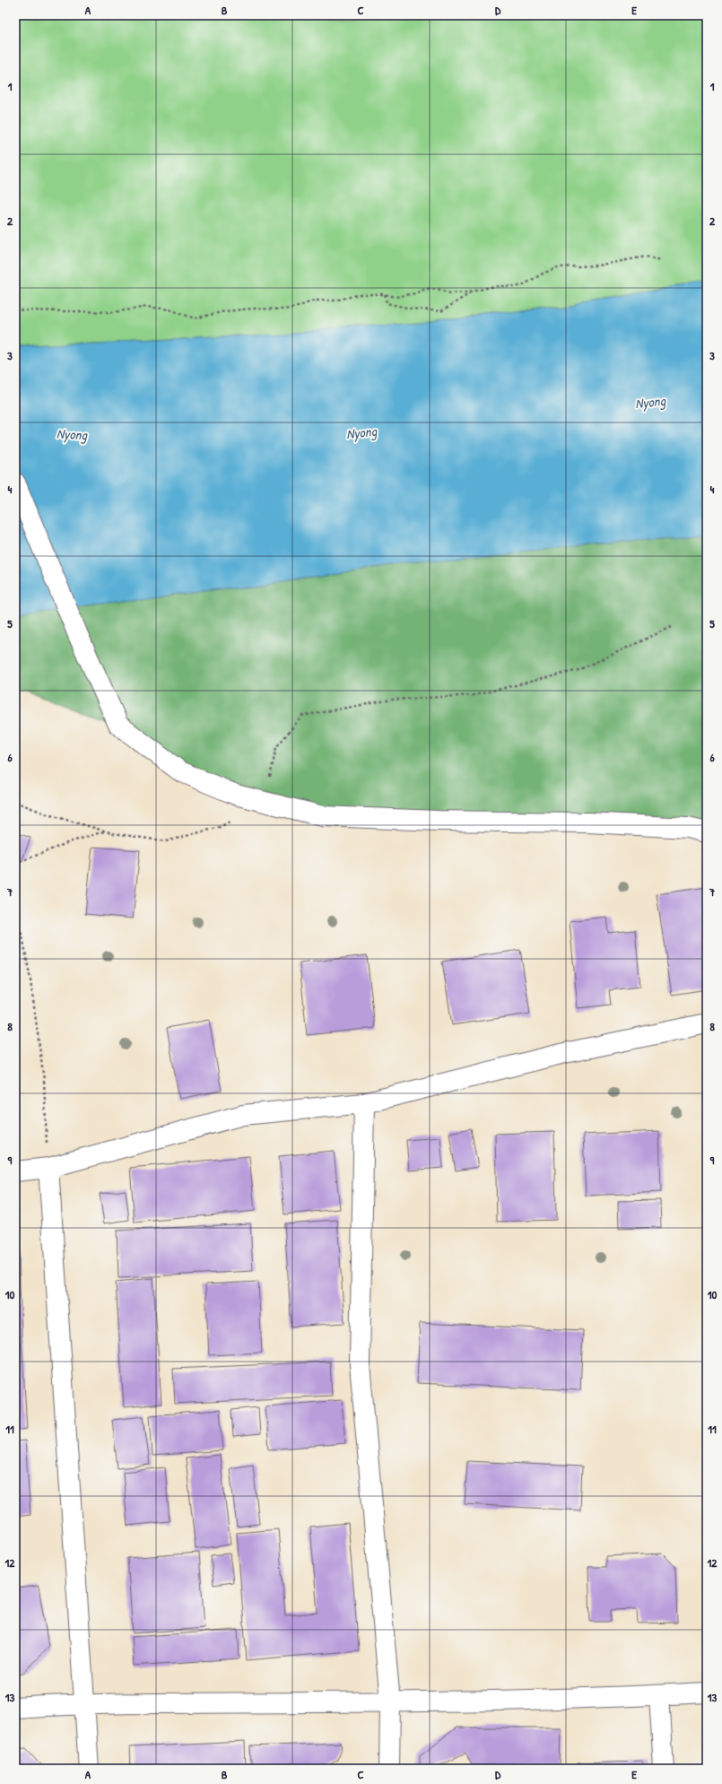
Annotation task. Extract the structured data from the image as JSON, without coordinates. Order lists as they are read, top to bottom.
{
  "water": ["Nyong"],
  "grid": {
    "columns": [
      "A",
      "B",
      "C",
      "D",
      "E"
    ],
    "rows": [
      "1",
      "2",
      "3",
      "4",
      "5",
      "6",
      "7",
      "8",
      "9",
      "10",
      "11",
      "12",
      "13"
    ]
  }
}
